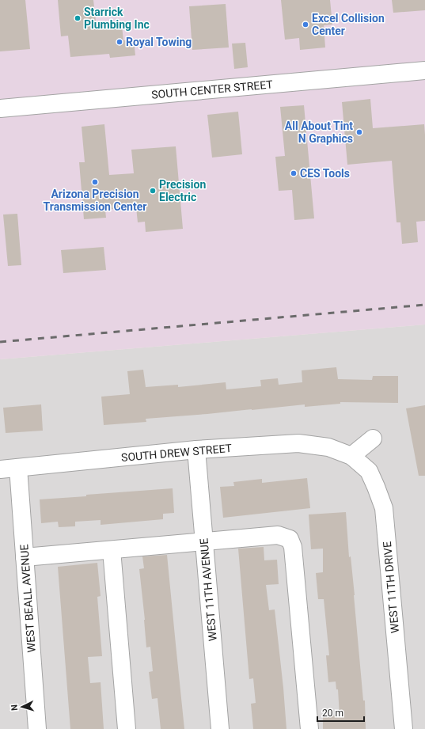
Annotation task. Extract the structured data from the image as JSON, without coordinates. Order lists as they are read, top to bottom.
{
  "streets": {
    "street": [
      "SOUTH CENTER STREET",
      "SOUTH DREW STREET",
      "WEST 11TH DRIVE",
      "WEST 11TH AVENUE",
      "WEST BEALL AVENUE"
    ]
  },
  "crossings": [
    ["SOUTH DREW STREET", "WEST 11TH DRIVE"],
    ["SOUTH DREW STREET", "WEST 11TH AVENUE"],
    ["SOUTH DREW STREET", "WEST BEALL AVENUE"]
  ],
  "places": [
    "Starrick Plumbing Inc",
    "Excel Collision Center",
    "Royal Towing",
    "All About Tint N Graphics",
    "CES Tools",
    "Arizona Precision Transmission Center",
    "Precision Electric"
  ],
  "scale_bar": "20 m",
  "north": "left"
}
